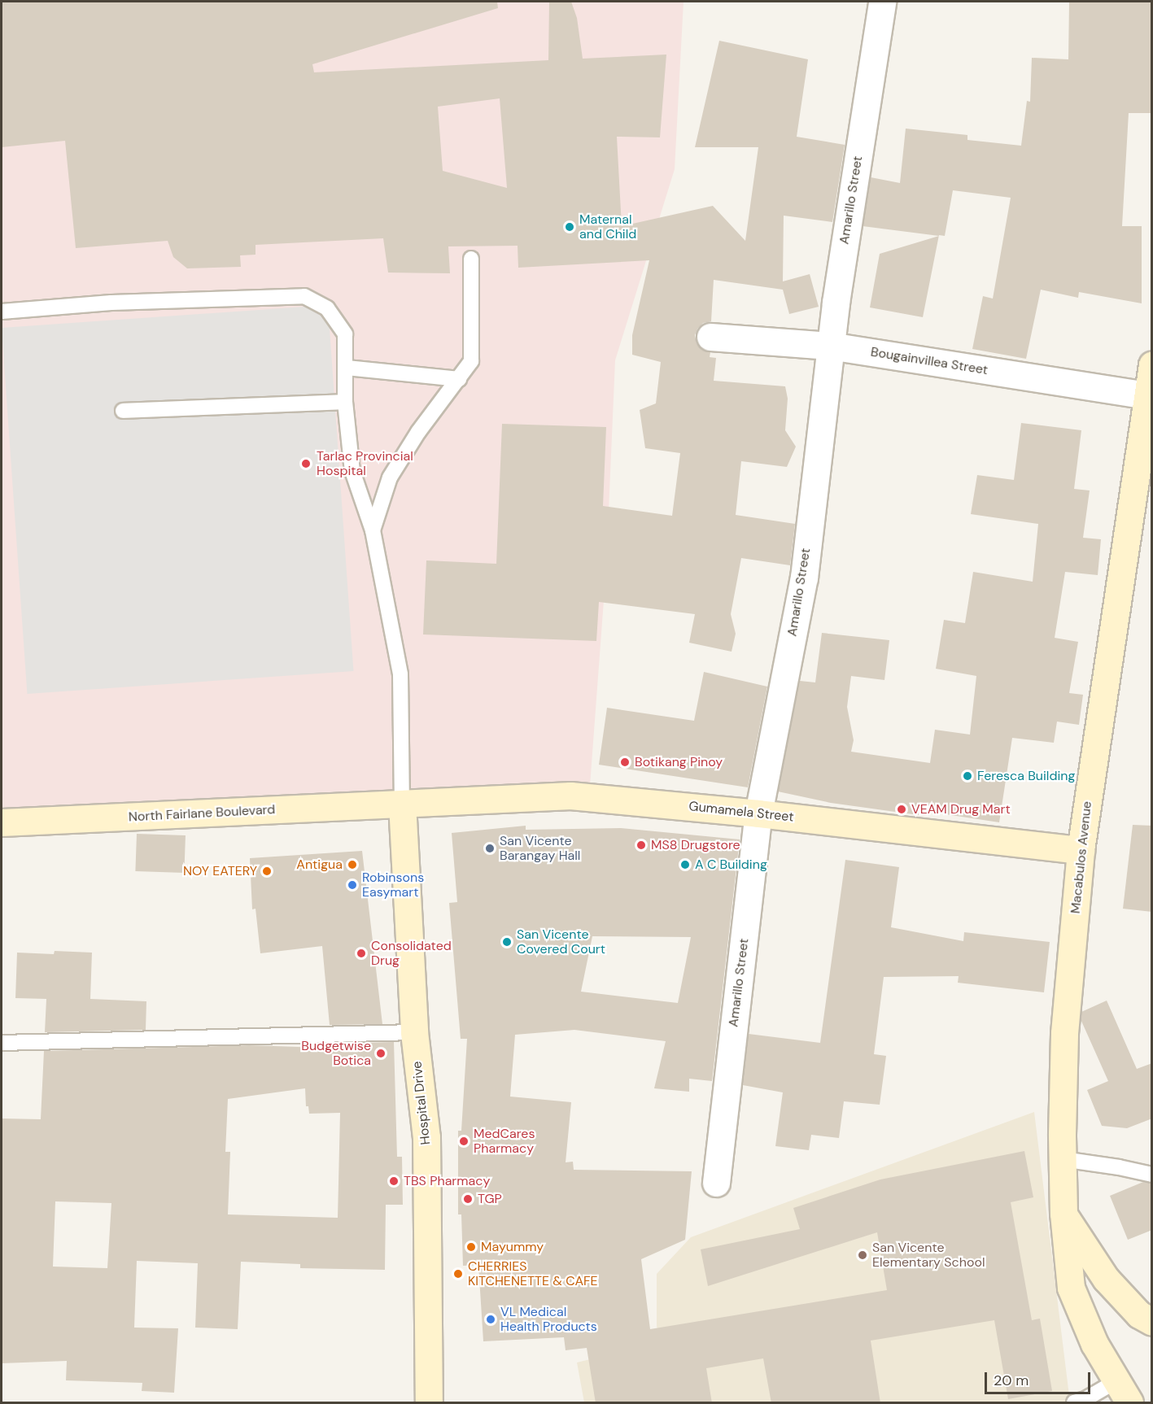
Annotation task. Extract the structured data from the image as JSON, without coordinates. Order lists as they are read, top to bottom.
{
  "streets": {
    "street": [
      "Amarillo Street",
      "Bougainvillea Street",
      "Gumamela Street",
      "North Fairlane Boulevard",
      "Macabulos Avenue",
      "Hospital Drive"
    ]
  },
  "crossings": [
    ["Amarillo Street", "Bougainvillea Street"],
    ["Amarillo Street", "Gumamela Street"],
    ["Bougainvillea Street", "Macabulos Avenue"],
    ["Gumamela Street", "North Fairlane Boulevard"],
    ["Gumamela Street", "Macabulos Avenue"],
    ["Gumamela Street", "Hospital Drive"],
    ["North Fairlane Boulevard", "Hospital Drive"]
  ],
  "places": [
    "Maternal and Child",
    "Tarlac Provincial Hospital",
    "Botikang Pinoy",
    "Feresca Building",
    "VEAM Drug Mart",
    "MS8 Drugstore",
    "San Vicente Barangay Hall",
    "Antigua",
    "A C Building",
    "NOY EATERY",
    "Robinsons Easymart",
    "San Vicente Covered Court",
    "Consolidated Drug",
    "Budgetwise Botica",
    "MedCares Pharmacy",
    "TBS Pharmacy",
    "TGP",
    "Mayummy",
    "San Vicente Elementary School",
    "CHERRIES KITCHENETTE & CAFE",
    "VL Medical Health Products"
  ],
  "scale_bar": "20 m"
}
